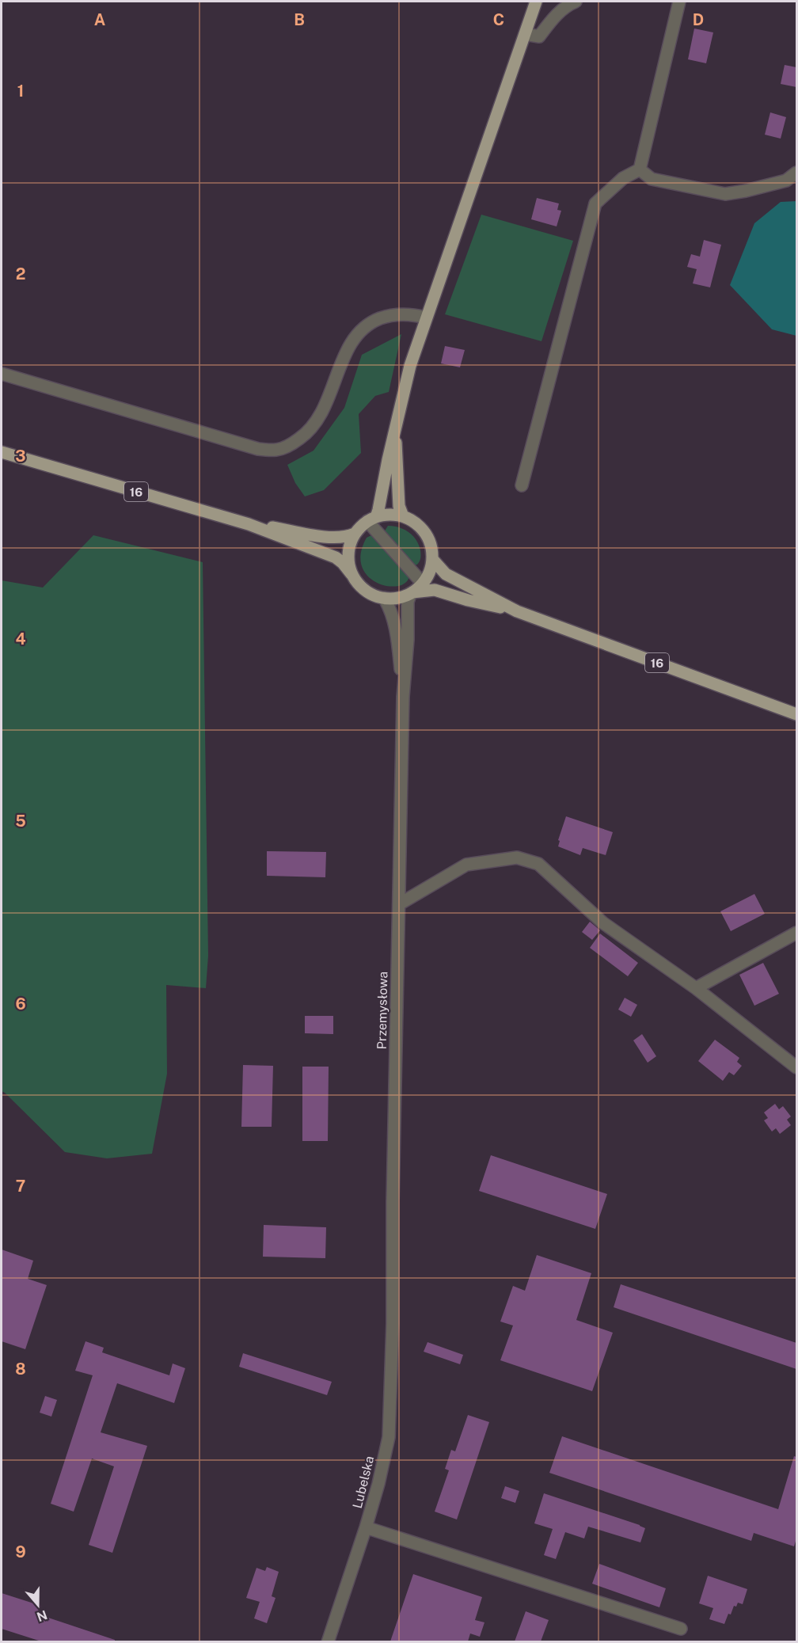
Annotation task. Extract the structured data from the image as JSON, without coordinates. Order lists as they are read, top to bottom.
{
  "streets": {
    "main road": ["16"],
    "street": ["Przemysłowa", "Lubelska"]
  },
  "crossings": [
    ["16", "Przemysłowa"],
    ["Przemysłowa", "Lubelska"]
  ],
  "north": "bottom",
  "grid": {
    "columns": [
      "A",
      "B",
      "C",
      "D"
    ],
    "rows": [
      "1",
      "2",
      "3",
      "4",
      "5",
      "6",
      "7",
      "8",
      "9"
    ]
  }
}
